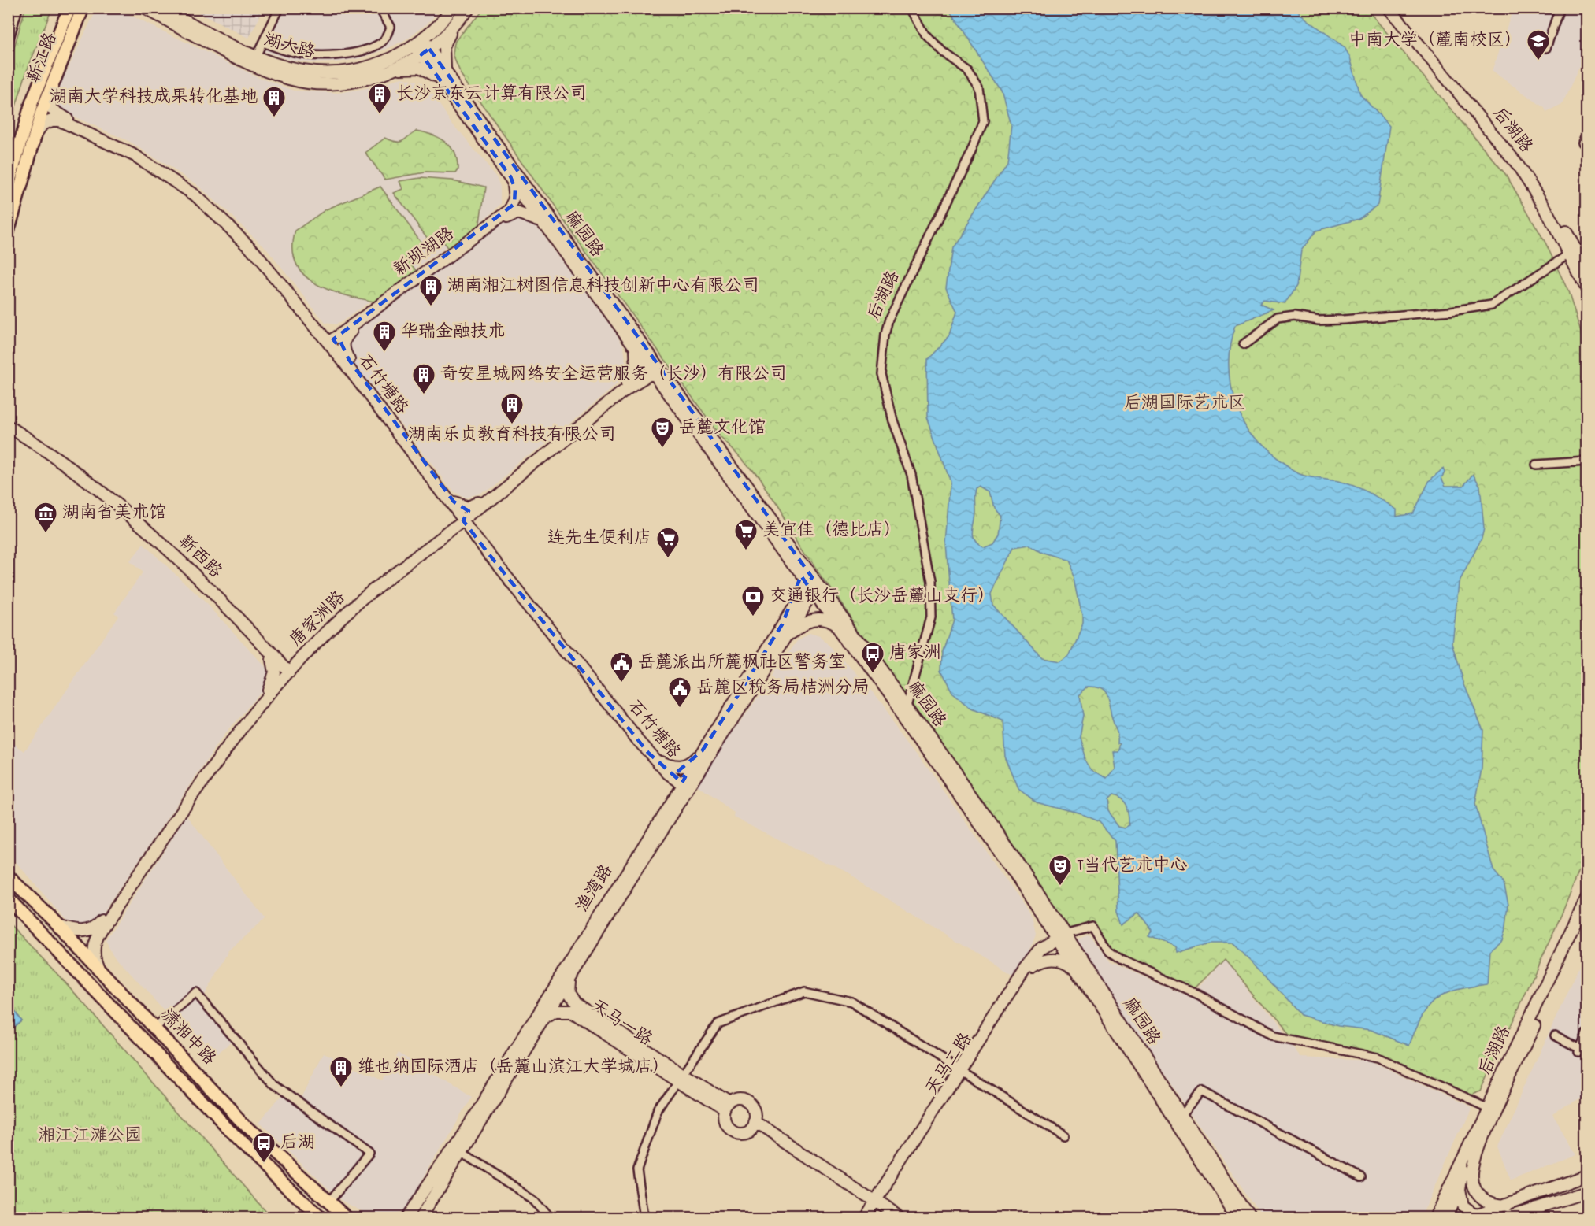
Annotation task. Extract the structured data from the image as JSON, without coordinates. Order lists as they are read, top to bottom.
{
  "streets": {
    "main road": [
      "湖大路",
      "靳江路",
      "后湖路",
      "麻园路",
      "新坝湖路",
      "石竹塘路",
      "靳西路",
      "唐家洲路",
      "渔湾路",
      "天马一路",
      "潇湘中路",
      "天马二路"
    ]
  },
  "crossings": [
    ["湖大路", "麻园路"],
    ["靳江路", "石竹塘路"],
    ["后湖路", "麻园路"],
    ["麻园路", "新坝湖路"],
    ["麻园路", "唐家洲路"],
    ["麻园路", "渔湾路"],
    ["麻园路", "天马二路"],
    ["新坝湖路", "石竹塘路"],
    ["石竹塘路", "唐家洲路"],
    ["石竹塘路", "渔湾路"],
    ["靳西路", "唐家洲路"],
    ["唐家洲路", "潇湘中路"],
    ["渔湾路", "天马一路"]
  ],
  "parks": ["后湖国际艺术区", "湘江江滩公园"],
  "places": {
    "school or university": ["中南大学（麓南校区）"],
    "building": [
      "长沙京东云计算有限公司",
      "湖南大学科技成果转化基地",
      "湖南湘江树图信息科技创新中心有限公司",
      "华瑞金融技术",
      "奇安星城网络安全运营服务（长沙）有限公司",
      "湖南乐贞教育科技有限公司",
      "维也纳国际酒店（岳麓山滨江大学城店）"
    ],
    "theatre": ["岳麓文化馆", "T当代艺术中心"],
    "museum": ["湖南省美术馆"],
    "supermarket": ["美宜佳（德比店）", "连先生便利店"],
    "bank": ["交通银行（长沙岳麓山支行）"],
    "bus stop": ["唐家洲", "后湖"],
    "public building": ["岳麓派出所麓枫社区警务室", "岳麓区税务局桔洲分局"]
  }
}
